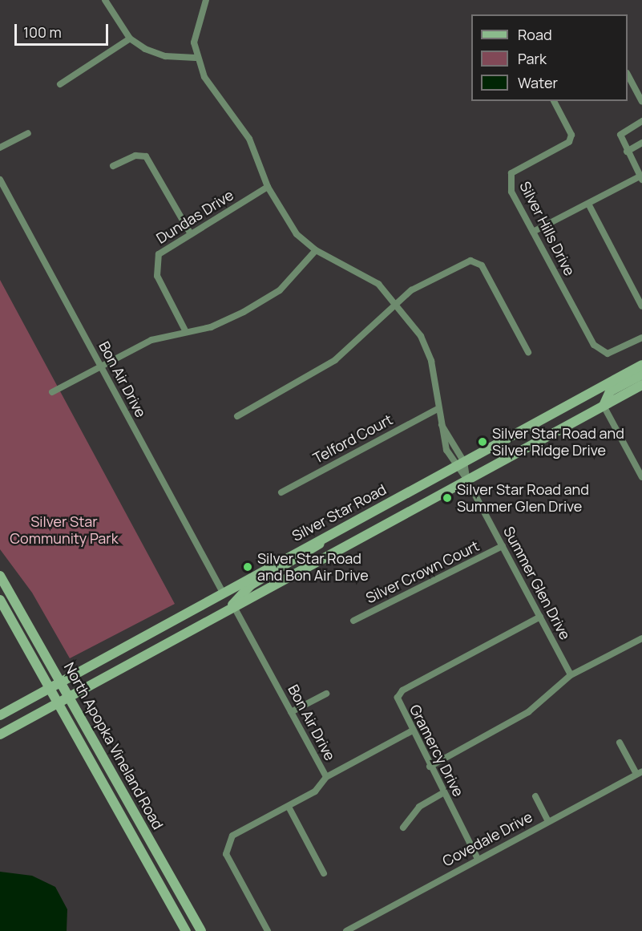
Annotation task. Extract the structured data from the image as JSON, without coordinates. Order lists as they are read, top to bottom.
{
  "streets": {
    "main road": ["Silver Star Road", "North Apopka Vineland Road"],
    "street": [
      "Dundas Drive",
      "Silver Hills Drive",
      "Bon Air Drive",
      "Telford Court",
      "Silver Crown Court",
      "Summer Glen Drive",
      "Gramercy Drive",
      "Covedale Drive"
    ]
  },
  "crossings": [
    ["Bon Air Drive", "Silver Star Road"],
    ["Silver Star Road", "North Apopka Vineland Road"],
    ["Silver Crown Court", "Summer Glen Drive"],
    ["Summer Glen Drive", "Gramercy Drive"],
    ["Gramercy Drive", "Covedale Drive"]
  ],
  "parks": ["Silver Star Community Park"],
  "places": ["Silver Star Road and Silver Ridge Drive", "Silver Star Road and Summer Glen Drive", "Silver Star Road and Bon Air Drive"],
  "legend": ["Road", "Park", "Water"],
  "scale_bar": "100 m"
}
